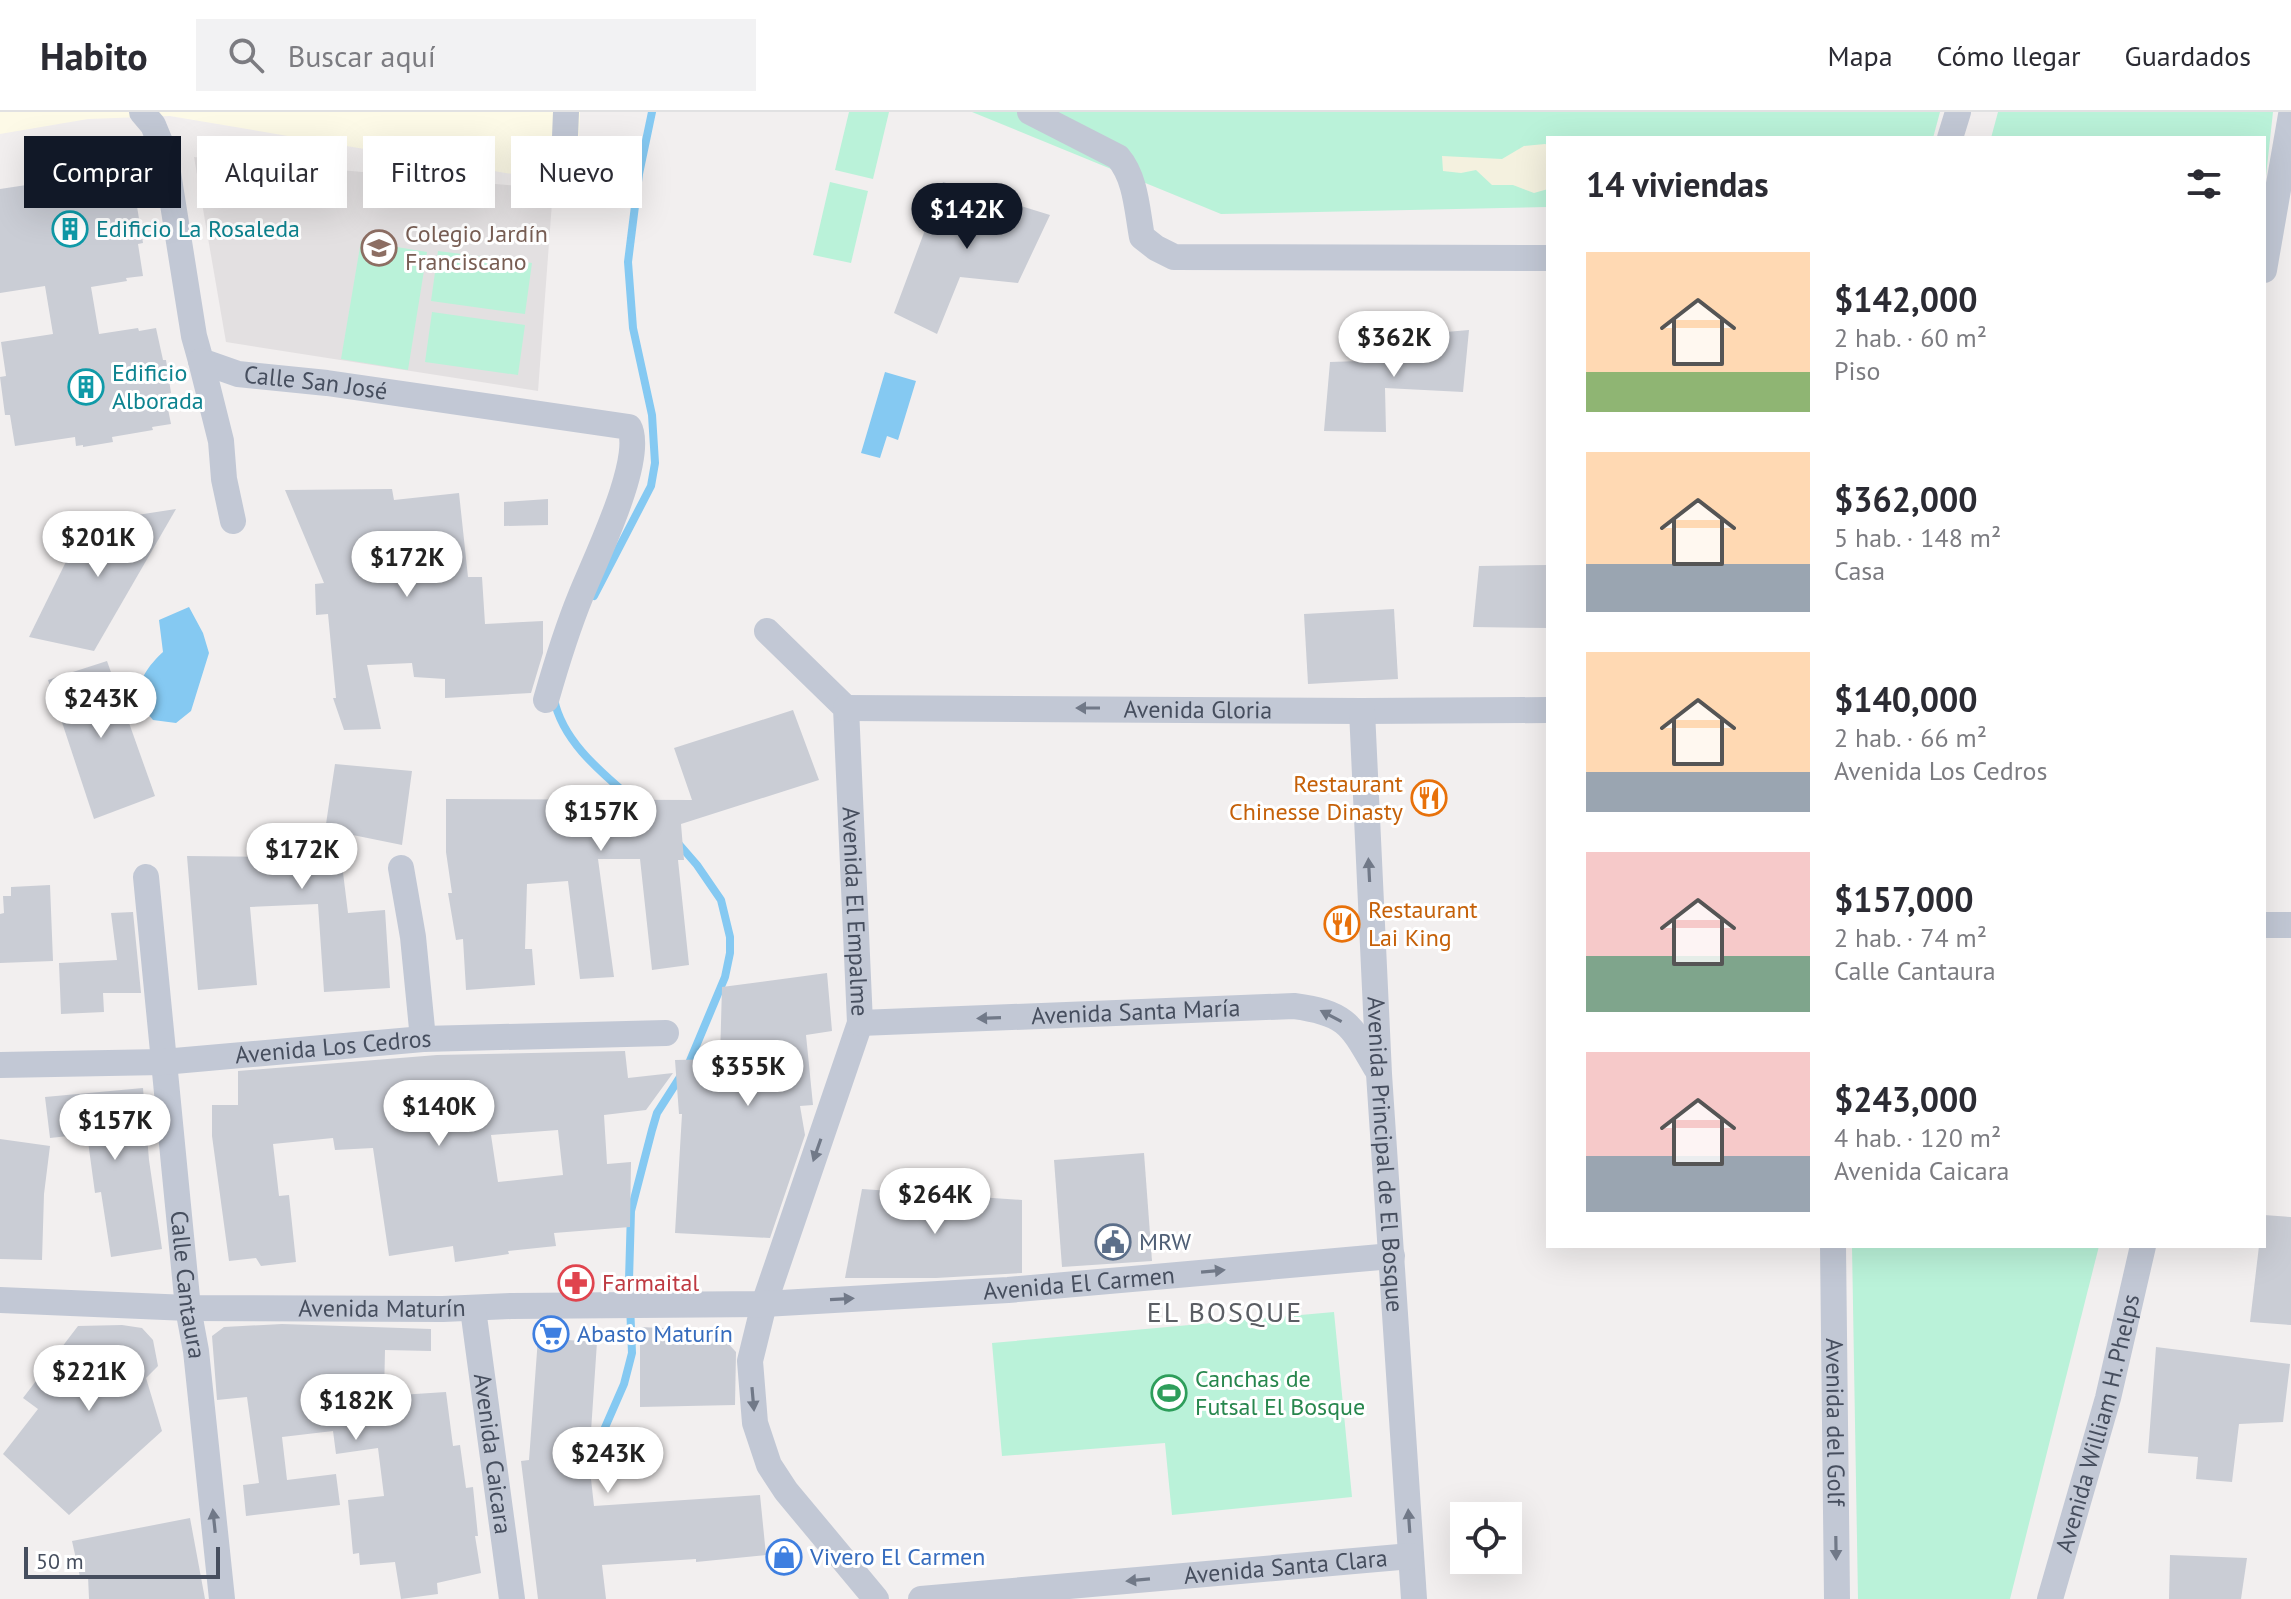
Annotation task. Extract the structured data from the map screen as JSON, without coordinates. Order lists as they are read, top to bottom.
{
  "streets": {
    "street": [
      "Calle San José",
      "Avenida Gloria",
      "Avenida El Empalme",
      "Avenida Santa María",
      "Avenida Los Cedros",
      "Avenida Principal de El Bosque",
      "Avenida El Carmen",
      "Calle Cantaura",
      "Avenida Maturín",
      "Avenida del Golf",
      "Avenida William H. Phelps",
      "Avenida Caicara",
      "Avenida Santa Clara"
    ]
  },
  "crossings": [
    ["Avenida Gloria", "Avenida El Empalme"],
    ["Avenida Gloria", "Avenida Principal de El Bosque"],
    ["Avenida El Empalme", "Avenida Santa María"],
    ["Avenida El Empalme", "Avenida El Carmen"],
    ["Avenida El Empalme", "Avenida Maturín"],
    ["Avenida Santa María", "Avenida Principal de El Bosque"],
    ["Avenida Los Cedros", "Calle Cantaura"],
    ["Avenida Principal de El Bosque", "Avenida El Carmen"],
    ["Avenida Principal de El Bosque", "Avenida Santa Clara"],
    ["Avenida El Carmen", "Avenida Maturín"],
    ["Calle Cantaura", "Avenida Maturín"],
    ["Avenida Maturín", "Avenida Caicara"]
  ],
  "one_way": [
    "Avenida Gloria",
    "Avenida El Empalme",
    "Avenida Santa María",
    "Avenida Principal de El Bosque",
    "Avenida El Carmen",
    "Calle Cantaura",
    "Avenida del Golf",
    "Avenida Santa Clara"
  ],
  "districts": ["EL BOSQUE"],
  "places": {
    "building": ["Edificio La Rosaleda", "Edificio Alborada"],
    "school or university": ["Colegio Jardín Franciscano"],
    "restaurant": ["Restaurant Chinesse Dinasty", "Restaurant Lai King"],
    "public building": ["MRW"],
    "pharmacy": ["Farmaital"],
    "supermarket": ["Abasto Maturín"],
    "sports": ["Canchas de Futsal El Bosque"],
    "shop": ["Vivero El Carmen"]
  },
  "scale_bar": "50 m",
  "page": {
    "header": "Habito",
    "search": "Buscar aquí",
    "nav": ["Mapa", "Cómo llegar", "Guardados"],
    "chip": [
      "Comprar",
      "Alquilar",
      "Filtros",
      "Nuevo"
    ],
    "heading": "14 viviendas",
    "price": [
      "$142K",
      "$362K",
      "$201K",
      "$172K",
      "$243K",
      "$157K",
      "$172K",
      "$355K",
      "$140K",
      "$157K",
      "$264K",
      "$221K",
      "$182K",
      "$243K"
    ],
    "list": [
      {
        "name": "$142,000",
        "note": "2 hab. · 60 m² · Piso"
      },
      {
        "name": "$362,000",
        "note": "5 hab. · 148 m² · Casa"
      },
      {
        "name": "$140,000",
        "note": "2 hab. · 66 m² · Avenida Los Cedros"
      },
      {
        "name": "$157,000",
        "note": "2 hab. · 74 m² · Calle Cantaura"
      },
      {
        "name": "$243,000",
        "note": "4 hab. · 120 m² · Avenida Caicara"
      }
    ],
    "scale": "50 m"
  }
}
